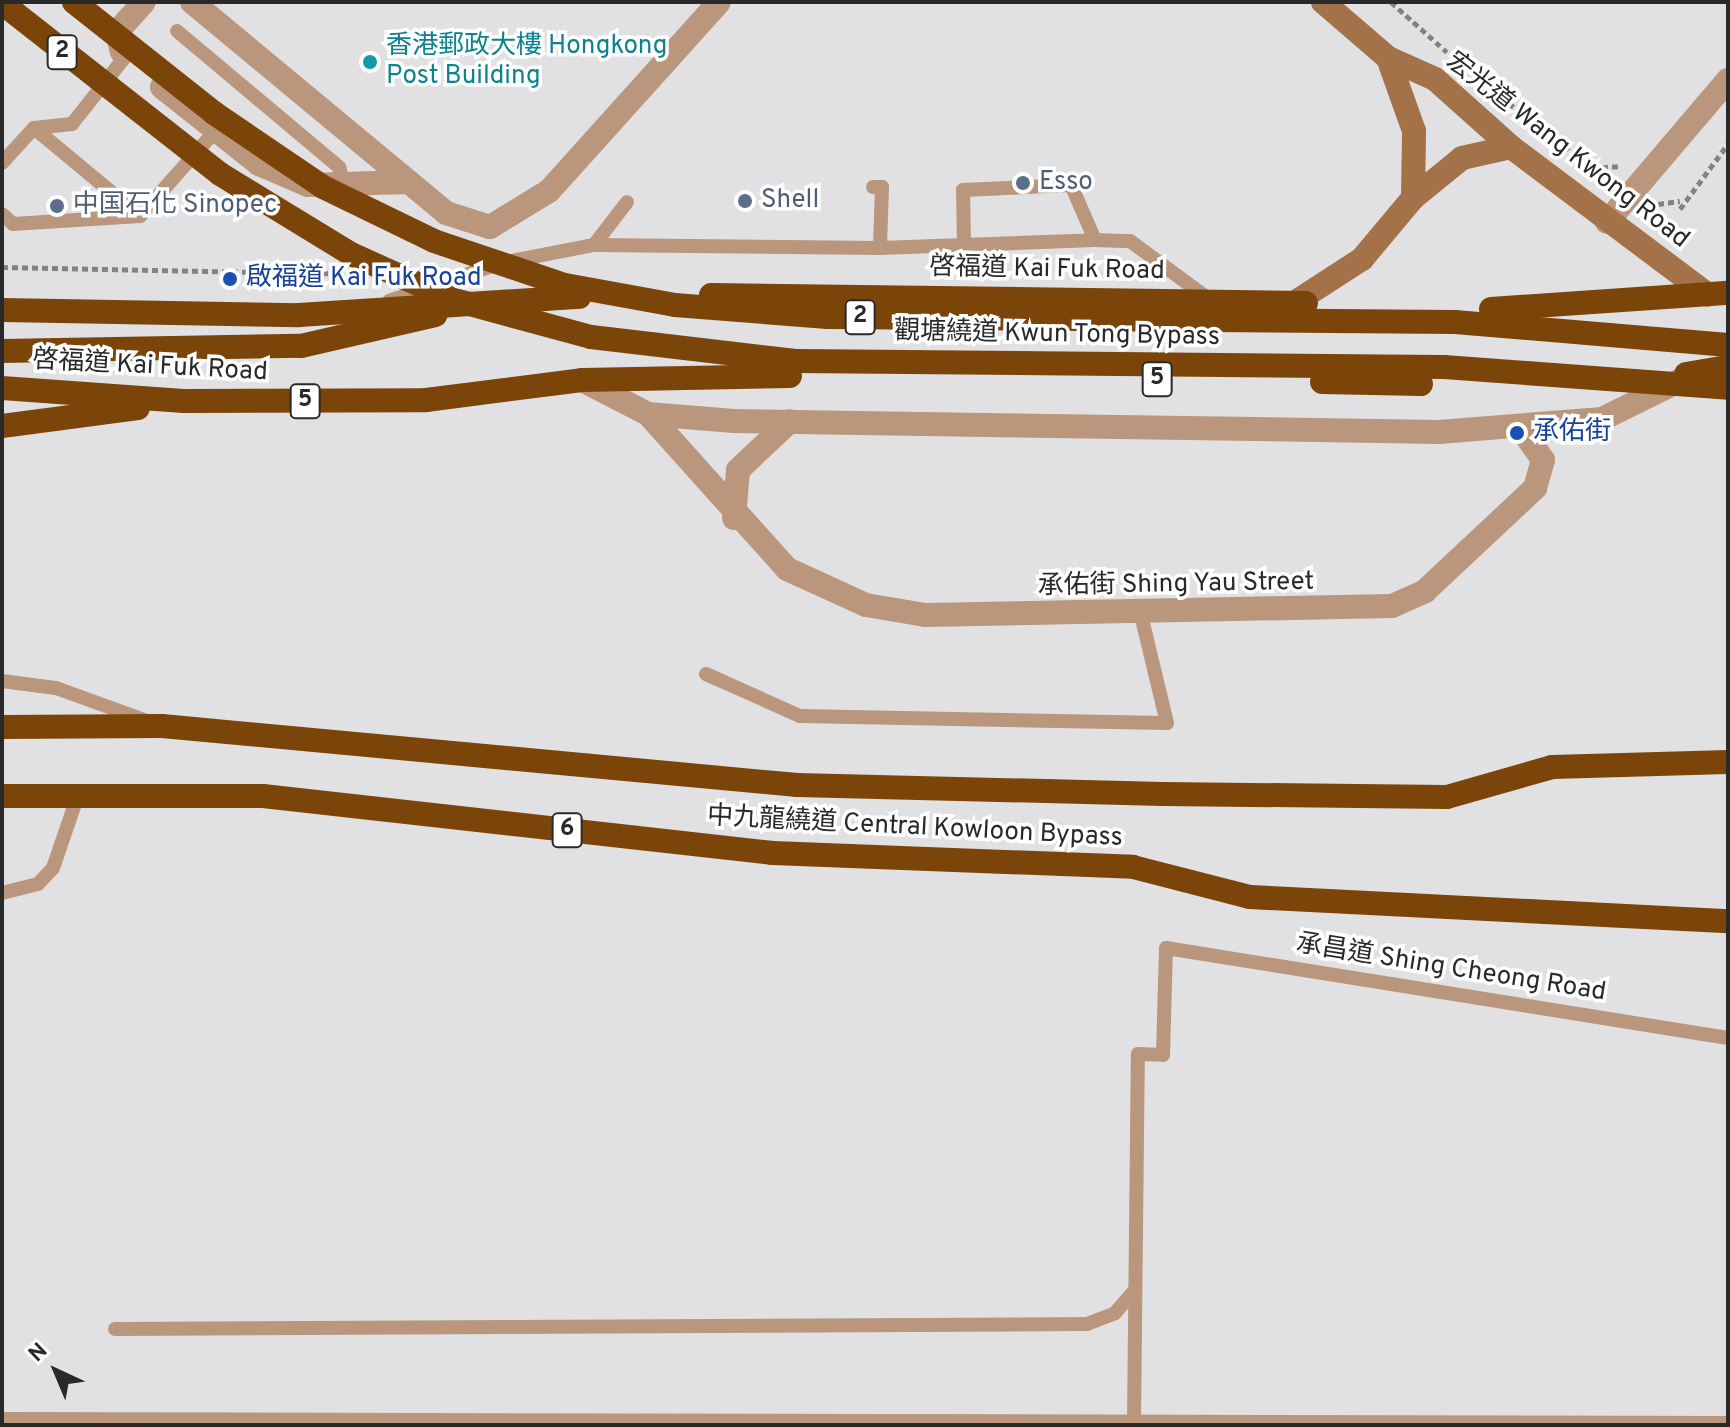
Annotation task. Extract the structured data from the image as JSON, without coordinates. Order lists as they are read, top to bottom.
{
  "streets": {
    "highway": [
      "2",
      "啓福道 Kai Fuk Road",
      "觀塘繞道 Kwun Tong Bypass",
      "5",
      "中九龍繞道 Central Kowloon Bypass",
      "6"
    ],
    "main road": ["宏光道 Wang Kwong Road"],
    "street": ["承佑街 Shing Yau Street"],
    "lane": ["承昌道 Shing Cheong Road"]
  },
  "crossings": [
    ["宏光道 Wang Kwong Road", "啓福道 Kai Fuk Road"],
    ["啓福道 Kai Fuk Road", "5"],
    ["啓福道 Kai Fuk Road", "承佑街 Shing Yau Street"]
  ],
  "places": [
    "香港郵政大樓 Hongkong Post Building",
    "Esso",
    "Shell",
    "中国石化 Sinopec",
    "啟福道 Kai Fuk Road",
    "承佑街"
  ],
  "north": "top left"
}
